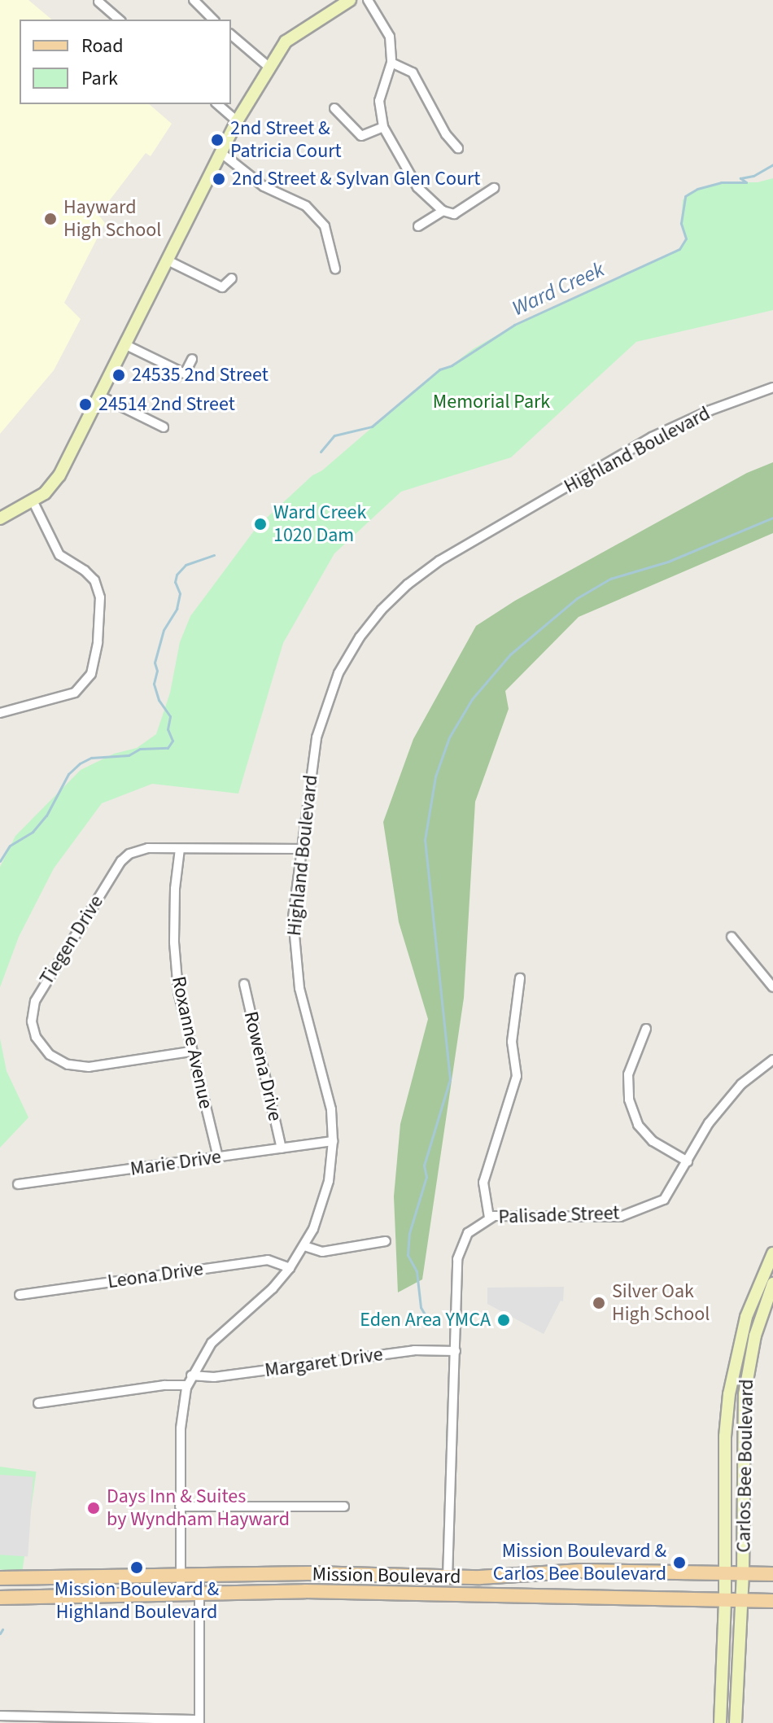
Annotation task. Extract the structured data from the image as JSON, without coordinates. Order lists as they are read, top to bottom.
{
  "streets": {
    "main road": ["Mission Boulevard"],
    "street": [
      "Highland Boulevard",
      "Tiegen Drive",
      "Roxanne Avenue",
      "Rowena Drive",
      "Marie Drive",
      "Palisade Street",
      "Leona Drive",
      "Margaret Drive",
      "Carlos Bee Boulevard"
    ]
  },
  "crossings": [
    ["Highland Boulevard", "Tiegen Drive"],
    ["Highland Boulevard", "Marie Drive"],
    ["Highland Boulevard", "Leona Drive"],
    ["Highland Boulevard", "Margaret Drive"],
    ["Highland Boulevard", "Mission Boulevard"],
    ["Tiegen Drive", "Roxanne Avenue"],
    ["Roxanne Avenue", "Marie Drive"],
    ["Rowena Drive", "Marie Drive"],
    ["Palisade Street", "Margaret Drive"],
    ["Palisade Street", "Mission Boulevard"],
    ["Carlos Bee Boulevard", "Mission Boulevard"]
  ],
  "water": ["Ward Creek"],
  "parks": ["Memorial Park"],
  "places": [
    "2nd Street & Patricia Court",
    "2nd Street & Sylvan Glen Court",
    "Hayward High School",
    "24535 2nd Street",
    "24514 2nd Street",
    "Ward Creek 1020 Dam",
    "Silver Oak High School",
    "Eden Area YMCA",
    "Days Inn & Suites by Wyndham Hayward",
    "Mission Boulevard & Carlos Bee Boulevard",
    "Mission Boulevard & Highland Boulevard"
  ],
  "legend": ["Road", "Park"]
}
